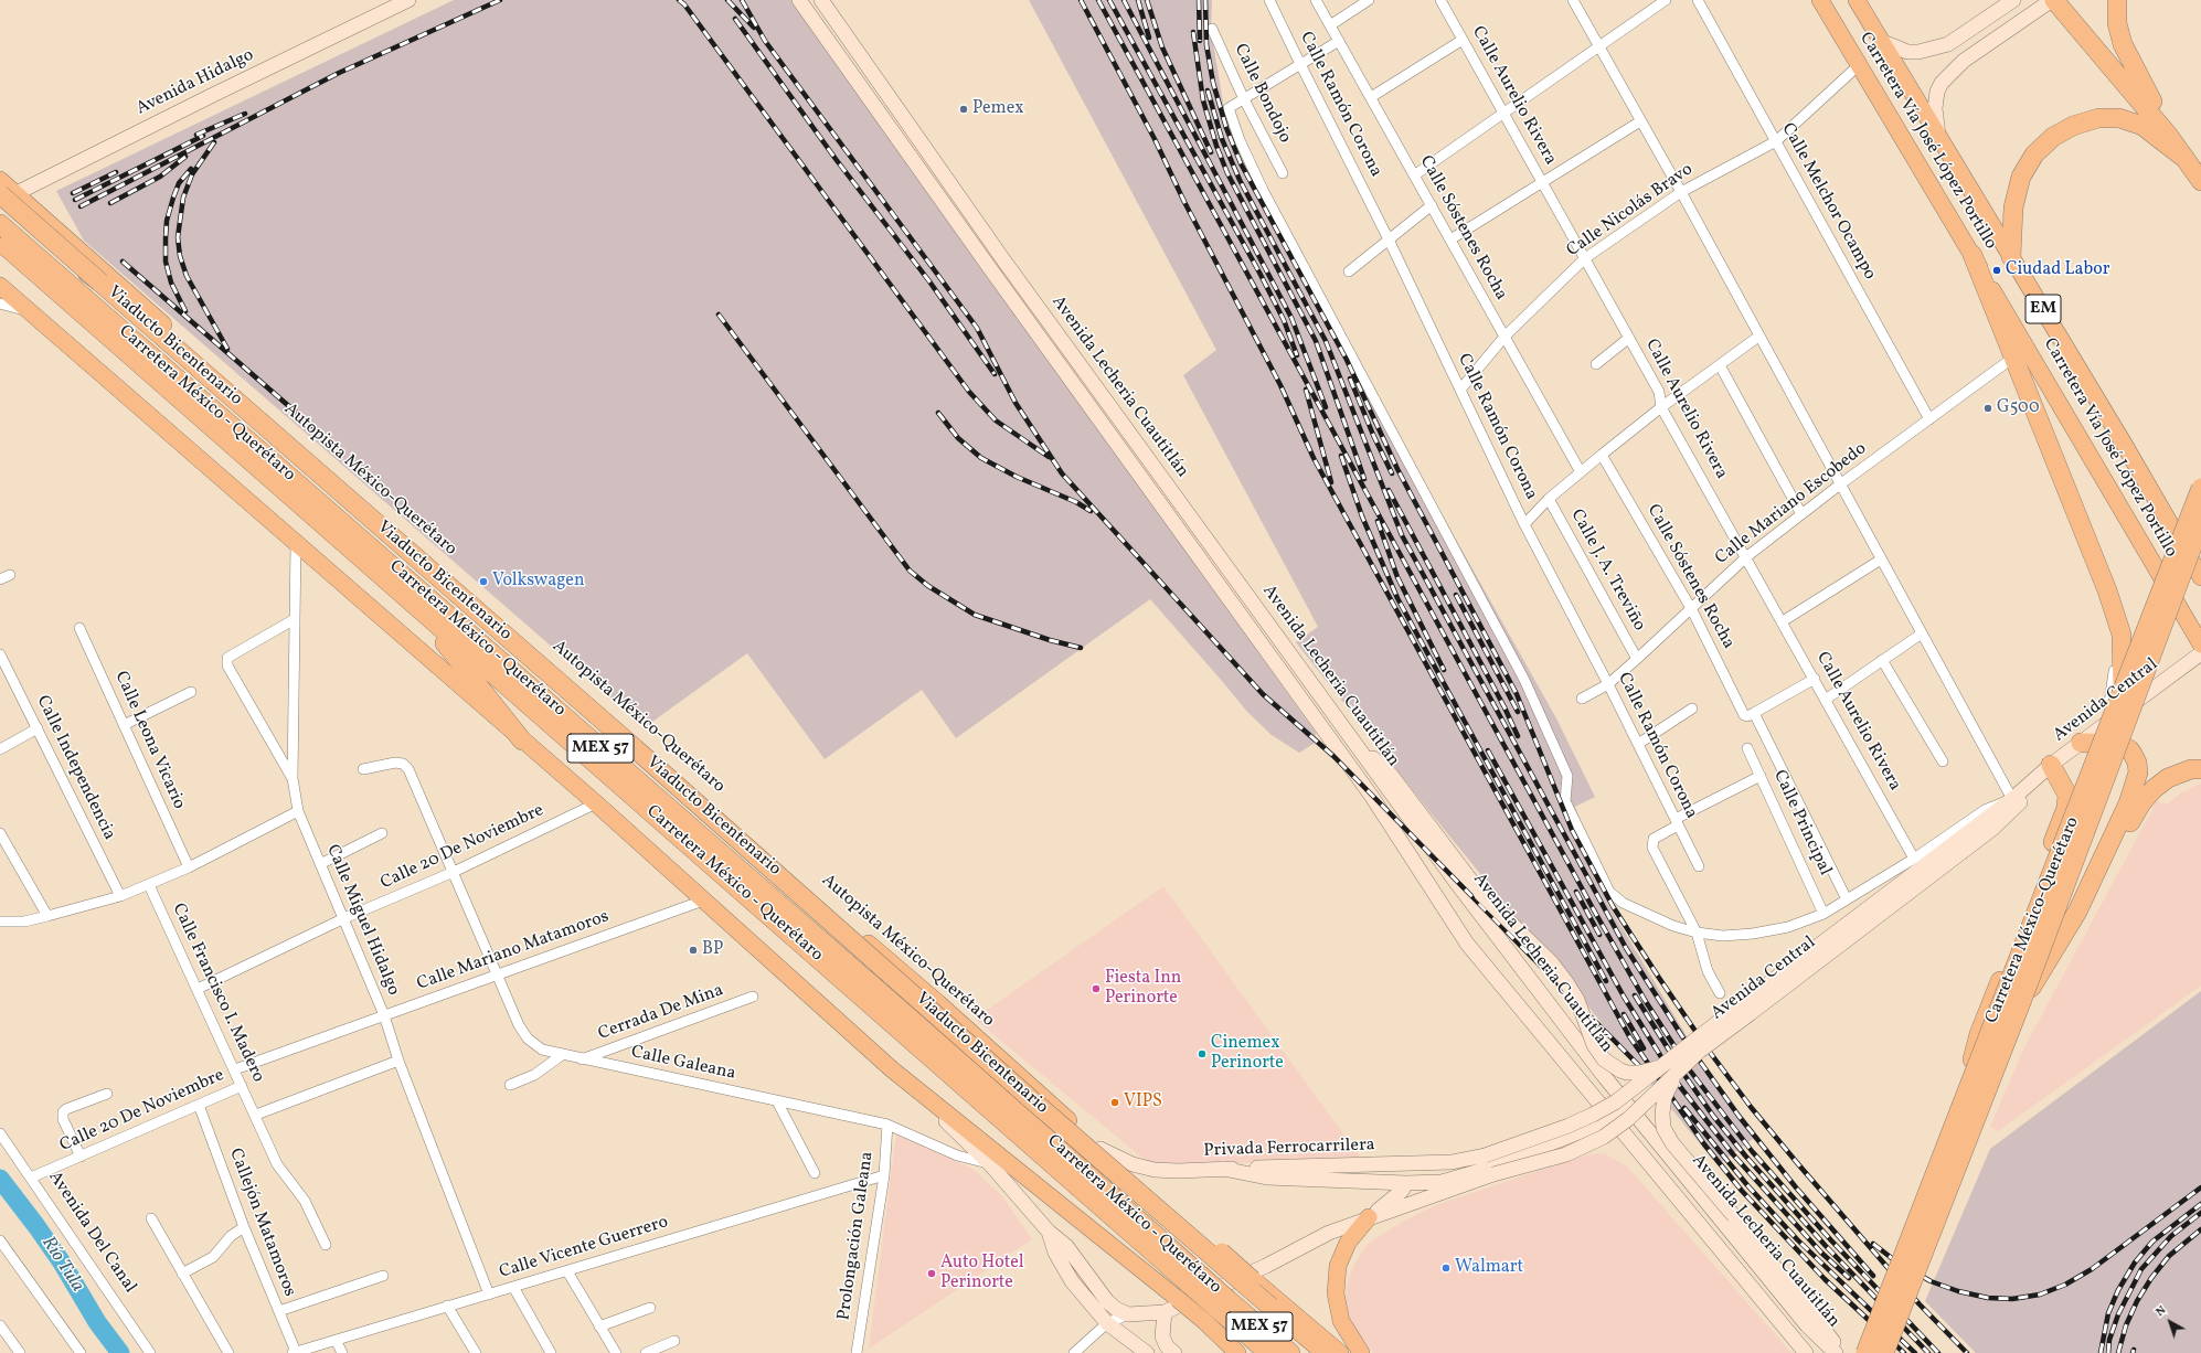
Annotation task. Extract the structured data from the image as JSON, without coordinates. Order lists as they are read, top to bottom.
{
  "streets": {
    "highway": [
      "Viaducto Bicentenario",
      "Carretera México - Querétaro",
      "MEX 57",
      "Carretera México-Querétaro"
    ],
    "main road": [
      "Avenida Hidalgo",
      "Carretera Vía José López Portillo",
      "EM",
      "Avenida Lecheria Cuautitlán",
      "Autopista México-Querétaro",
      "Avenida Central",
      "Privada Ferrocarrilera"
    ],
    "street": [
      "Calle Bondojo",
      "Calle Aurelio Rivera",
      "Calle Ramón Corona",
      "Calle Melchor Ocampo",
      "Calle Nicolás Bravo",
      "Calle Sóstenes Rocha",
      "Calle Mariano Escobedo",
      "Calle J. A. Treviño",
      "Calle Leona Vicario",
      "Calle Independencia",
      "Calle Principal",
      "Calle 20 De Noviembre",
      "Calle Miguel Hidalgo",
      "Calle Mariano Matamoros",
      "Calle Francisco I. Madero",
      "Cerrada De Mina",
      "Calle Galeana",
      "Callejón Matamoros",
      "Avenida Del Canal",
      "Prolongación Galeana",
      "Calle Vicente Guerrero"
    ]
  },
  "crossings": [
    ["Avenida Hidalgo", "Viaducto Bicentenario"],
    ["Avenida Hidalgo", "Autopista México-Querétaro"],
    ["Calle Aurelio Rivera", "Calle Nicolás Bravo"],
    ["Calle Aurelio Rivera", "Calle Mariano Escobedo"],
    ["Calle Ramón Corona", "Calle Nicolás Bravo"],
    ["Calle Ramón Corona", "Calle Mariano Escobedo"],
    ["Carretera Vía José López Portillo", "Calle Nicolás Bravo"],
    ["Calle Melchor Ocampo", "Calle Nicolás Bravo"],
    ["Calle Melchor Ocampo", "Calle Mariano Escobedo"],
    ["Calle Nicolás Bravo", "Calle Sóstenes Rocha"],
    ["Calle Sóstenes Rocha", "Calle Mariano Escobedo"],
    ["Viaducto Bicentenario", "Autopista México-Querétaro"],
    ["Autopista México-Querétaro", "Privada Ferrocarrilera"],
    ["Calle Mariano Escobedo", "Calle J. A. Treviño"],
    ["Avenida Central", "Privada Ferrocarrilera"],
    ["Calle 20 De Noviembre", "Calle Miguel Hidalgo"],
    ["Calle 20 De Noviembre", "Calle Francisco I. Madero"],
    ["Calle 20 De Noviembre", "Calle Galeana"],
    ["Calle 20 De Noviembre", "Callejón Matamoros"],
    ["Calle 20 De Noviembre", "Avenida Del Canal"],
    ["Calle Miguel Hidalgo", "Calle Mariano Matamoros"],
    ["Calle Miguel Hidalgo", "Calle Vicente Guerrero"],
    ["Calle Mariano Matamoros", "Calle Francisco I. Madero"],
    ["Calle Mariano Matamoros", "Calle Galeana"],
    ["Cerrada De Mina", "Calle Galeana"],
    ["Calle Galeana", "Prolongación Galeana"],
    ["Callejón Matamoros", "Calle Vicente Guerrero"],
    ["Prolongación Galeana", "Calle Vicente Guerrero"]
  ],
  "water": ["Río Tula"],
  "places": [
    "Pemex",
    "Ciudad Labor",
    "G500",
    "Volkswagen",
    "BP",
    "Fiesta Inn Perinorte",
    "Cinemex Perinorte",
    "VIPS",
    "Walmart",
    "Auto Hotel Perinorte"
  ],
  "north": "top left"
}
